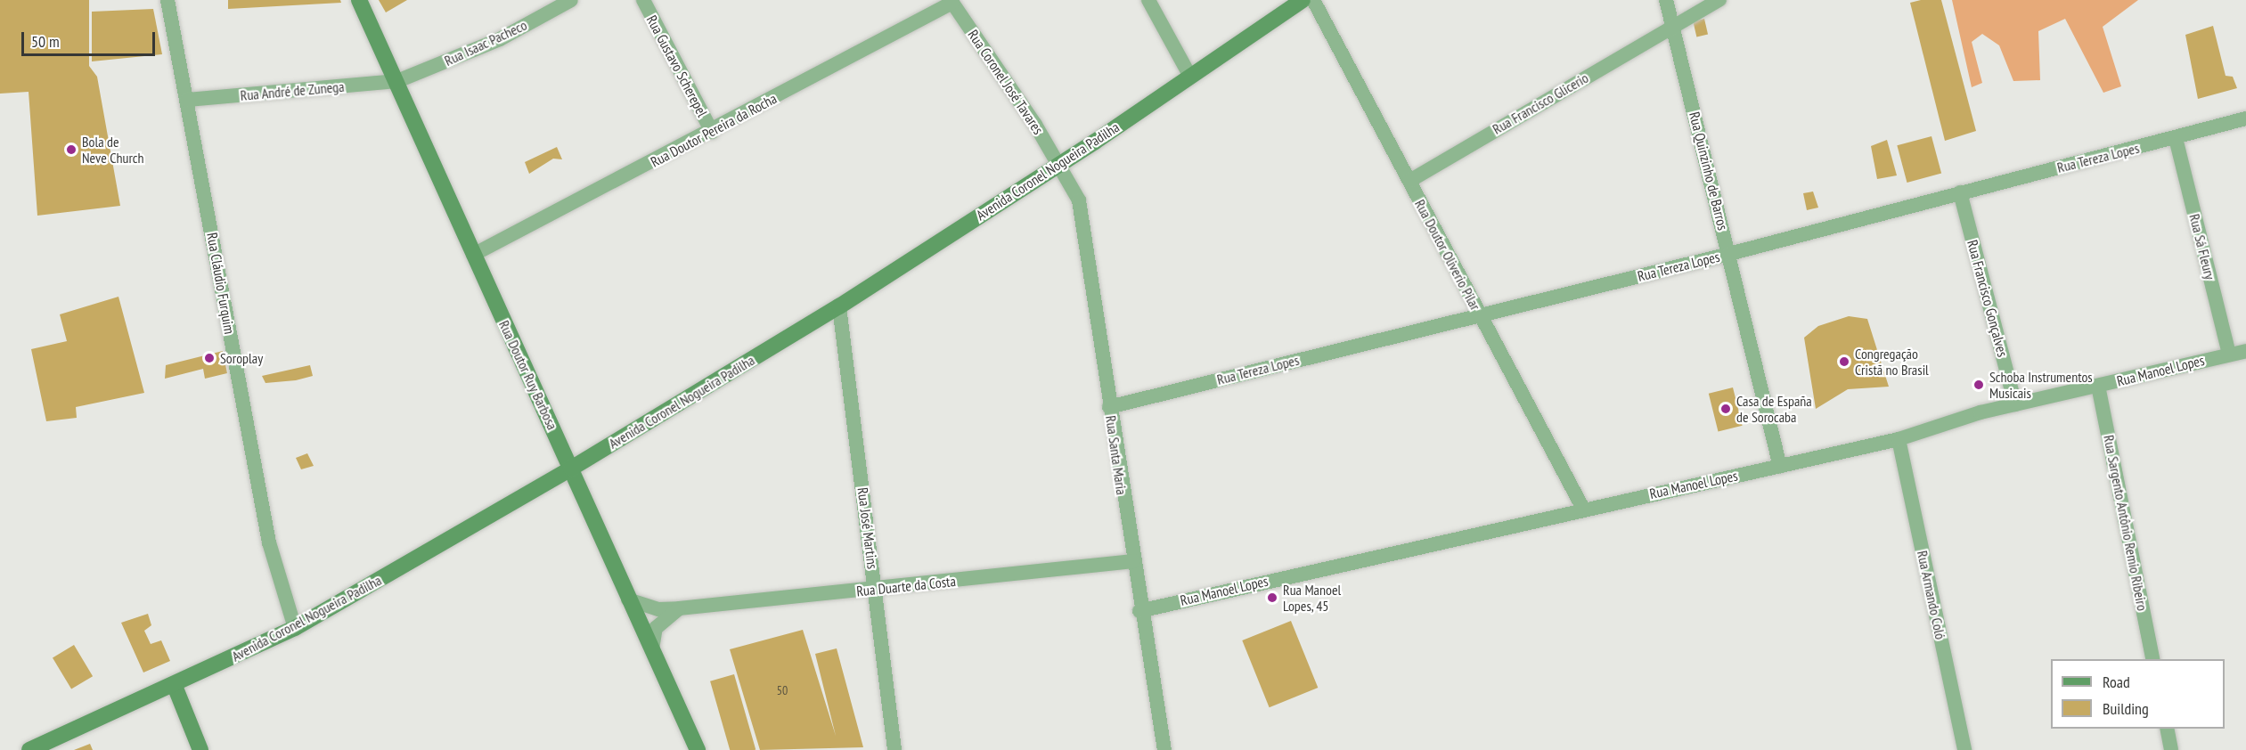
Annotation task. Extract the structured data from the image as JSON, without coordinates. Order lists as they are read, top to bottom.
{
  "streets": {
    "main road": ["Avenida Coronel Nogueira Padilha", "Rua Doutor Ruy Barbosa"],
    "street": [
      "Rua Isaac Pacheco",
      "Rua Gustavo Scherepel",
      "Rua Coronel José Tavares",
      "Rua André de Zunega",
      "Rua Francisco Glicerio",
      "Rua Doutor Pereira da Rocha",
      "Rua Tereza Lopes",
      "Rua Quinzinho de Barros",
      "Rua Sá Fleury",
      "Rua Doutor Oliverio Pilar",
      "Rua Cláudio Furquim",
      "Rua Francisco Gonçalves",
      "Rua Manoel Lopes",
      "Rua Santa Maria",
      "Rua Sargento Antônio Remio Ribeiro",
      "Rua José Martins",
      "Rua Duarte da Costa",
      "Rua Armando Coló"
    ]
  },
  "crossings": [
    ["Rua Isaac Pacheco", "Rua André de Zunega"],
    ["Rua Isaac Pacheco", "Rua Doutor Ruy Barbosa"],
    ["Rua Gustavo Scherepel", "Rua Doutor Pereira da Rocha"],
    ["Rua Coronel José Tavares", "Rua Doutor Pereira da Rocha"],
    ["Rua Coronel José Tavares", "Avenida Coronel Nogueira Padilha"],
    ["Rua Coronel José Tavares", "Rua Santa Maria"],
    ["Rua André de Zunega", "Rua Cláudio Furquim"],
    ["Rua André de Zunega", "Rua Doutor Ruy Barbosa"],
    ["Rua Francisco Glicerio", "Rua Quinzinho de Barros"],
    ["Rua Francisco Glicerio", "Rua Doutor Oliverio Pilar"],
    ["Rua Doutor Pereira da Rocha", "Rua Doutor Ruy Barbosa"],
    ["Rua Tereza Lopes", "Rua Quinzinho de Barros"],
    ["Rua Tereza Lopes", "Rua Sá Fleury"],
    ["Rua Tereza Lopes", "Rua Doutor Oliverio Pilar"],
    ["Rua Tereza Lopes", "Rua Francisco Gonçalves"],
    ["Rua Tereza Lopes", "Rua Santa Maria"],
    ["Avenida Coronel Nogueira Padilha", "Rua Cláudio Furquim"],
    ["Avenida Coronel Nogueira Padilha", "Rua Doutor Ruy Barbosa"],
    ["Avenida Coronel Nogueira Padilha", "Rua Santa Maria"],
    ["Avenida Coronel Nogueira Padilha", "Rua José Martins"],
    ["Rua Quinzinho de Barros", "Rua Manoel Lopes"],
    ["Rua Sá Fleury", "Rua Manoel Lopes"],
    ["Rua Doutor Oliverio Pilar", "Rua Manoel Lopes"],
    ["Rua Francisco Gonçalves", "Rua Manoel Lopes"],
    ["Rua Manoel Lopes", "Rua Santa Maria"],
    ["Rua Manoel Lopes", "Rua Sargento Antônio Remio Ribeiro"],
    ["Rua Manoel Lopes", "Rua Armando Coló"],
    ["Rua Doutor Ruy Barbosa", "Rua Duarte da Costa"],
    ["Rua Santa Maria", "Rua Duarte da Costa"],
    ["Rua José Martins", "Rua Duarte da Costa"]
  ],
  "places": [
    "Bola de Neve Church",
    "Soroplay",
    "Congregação Cristã no Brasil",
    "Schoba Instrumentos Musicais",
    "Casa de España de Sorocaba",
    "Rua Manoel Lopes, 45"
  ],
  "house_numbers": ["50"],
  "legend": ["Road", "Building"],
  "scale_bar": "50 m"
}
